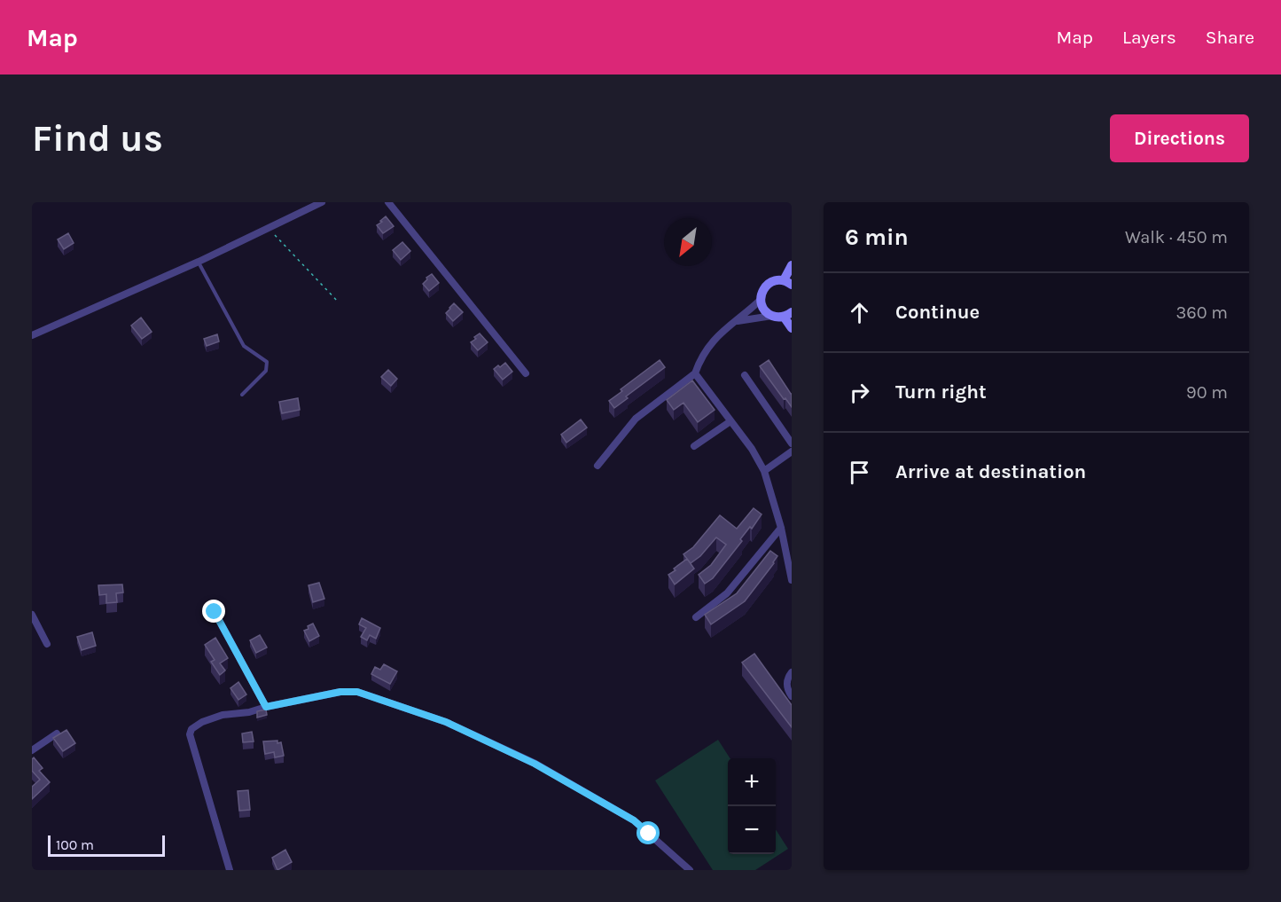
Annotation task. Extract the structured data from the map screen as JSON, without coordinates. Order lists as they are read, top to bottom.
{
  "scale_bar": "100 m",
  "north": "bottom left",
  "page": {
    "header": "Map",
    "nav": ["Map", "Layers", "Share"],
    "buttons": "Directions",
    "title": "Find us",
    "heading": ["6 min", "Walk · 450 m"],
    "list": [
      ["Continue", "360 m"],
      ["Turn right", "90 m"],
      "Arrive at destination"
    ],
    "map_buttons": ["+", "−"],
    "scale": "100 m"
  }
}
